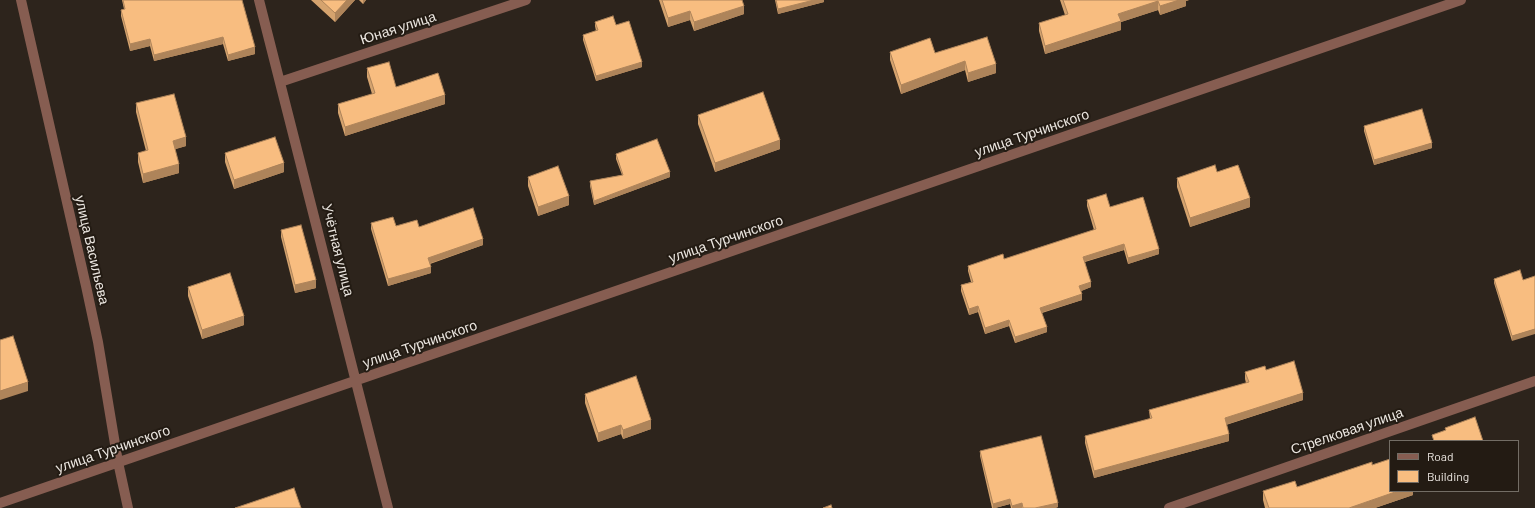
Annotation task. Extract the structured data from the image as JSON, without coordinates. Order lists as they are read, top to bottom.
{
  "streets": {
    "street": [
      "Юная улица",
      "улица Турчинского",
      "улица Васильева",
      "Учётная улица",
      "Стрелковая улица"
    ]
  },
  "crossings": [
    ["Юная улица", "Учётная улица"],
    ["улица Турчинского", "улица Васильева"],
    ["улица Турчинского", "Учётная улица"]
  ],
  "legend": ["Road", "Building"]
}
